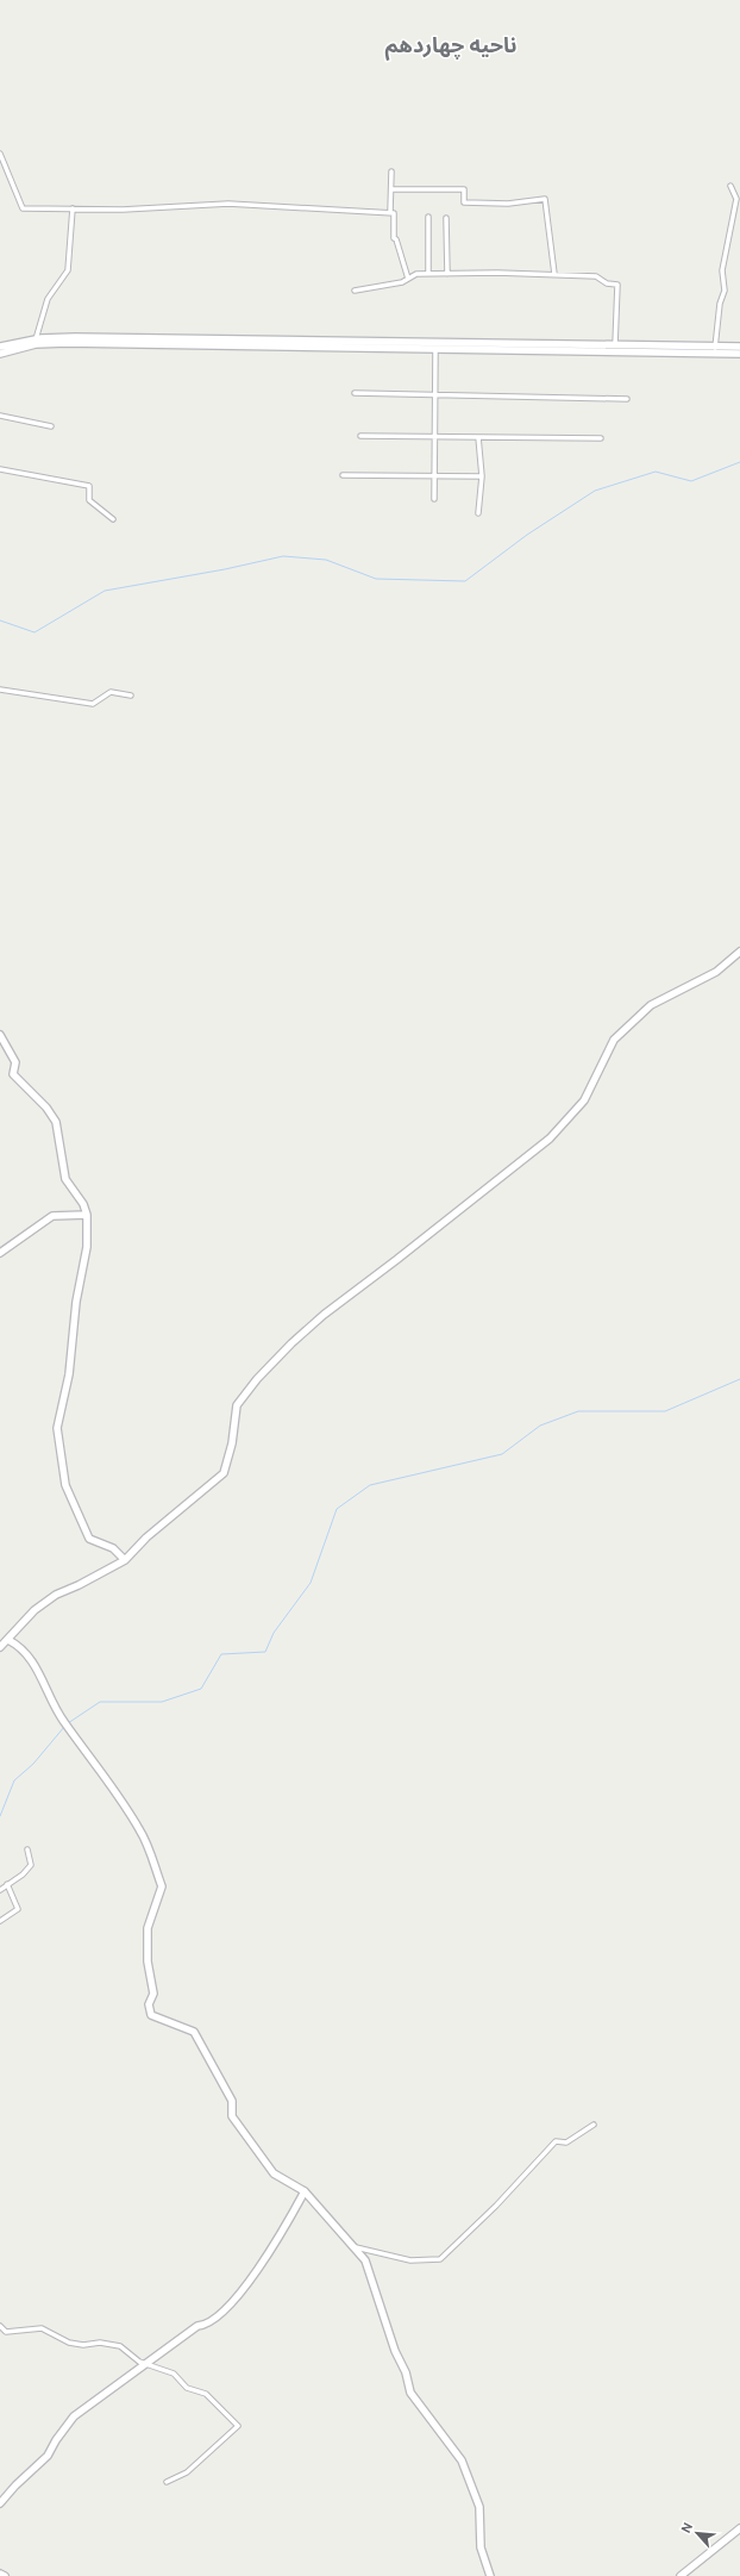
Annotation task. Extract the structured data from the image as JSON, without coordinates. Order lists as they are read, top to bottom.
{
  "districts": ["ناحیه چهاردهم"],
  "north": "top left"
}
